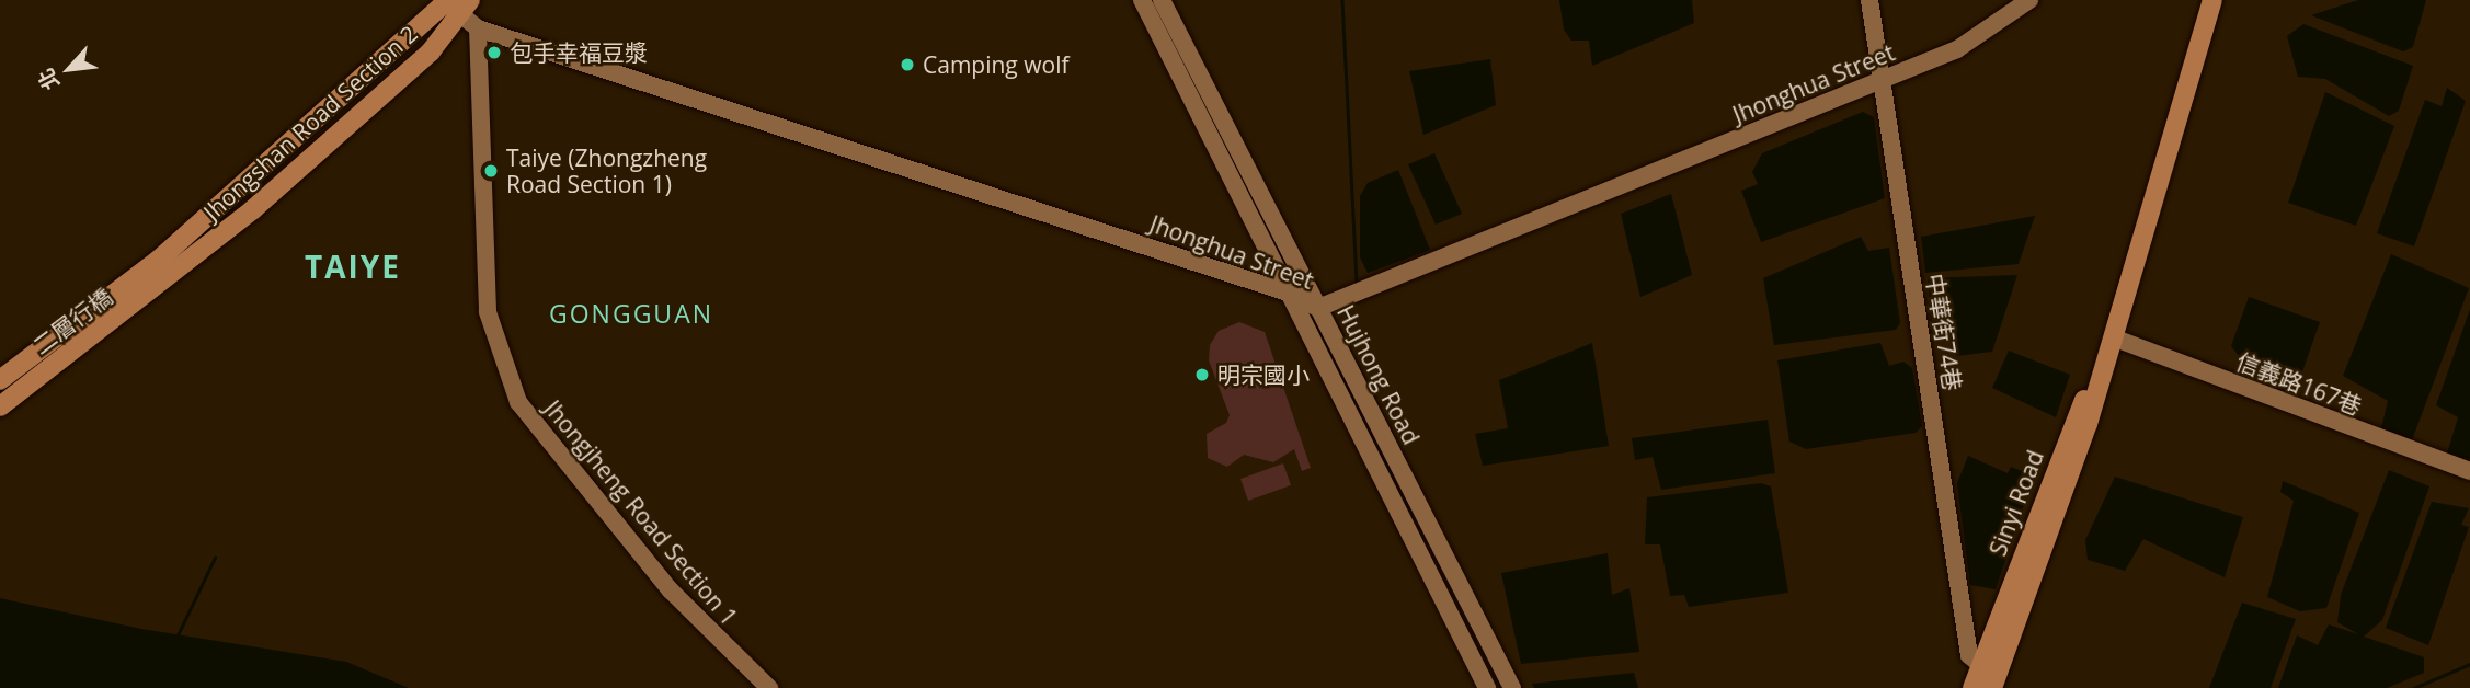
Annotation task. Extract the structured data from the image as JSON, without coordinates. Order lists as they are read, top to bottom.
{
  "streets": {
    "main road": ["Jhongshan Road Section 2", "二層行橋", "Sinyi Road"],
    "street": [
      "Jhonghua Street",
      "中華街74巷",
      "Hujhong Road",
      "信義路167巷",
      "Jhongjheng Road Section 1"
    ]
  },
  "crossings": [
    ["Jhonghua Street", "中華街74巷"],
    ["Jhonghua Street", "Hujhong Road"],
    ["Jhonghua Street", "Jhongjheng Road Section 1"],
    ["Jhongshan Road Section 2", "二層行橋"],
    ["中華街74巷", "Sinyi Road"],
    ["信義路167巷", "Sinyi Road"]
  ],
  "districts": ["TAIYE", "GONGGUAN"],
  "places": [
    "包手幸福豆漿",
    "Camping wolf",
    "Taiye (Zhongzheng Road Section 1)",
    "明宗國小"
  ],
  "north": "bottom left"
}
